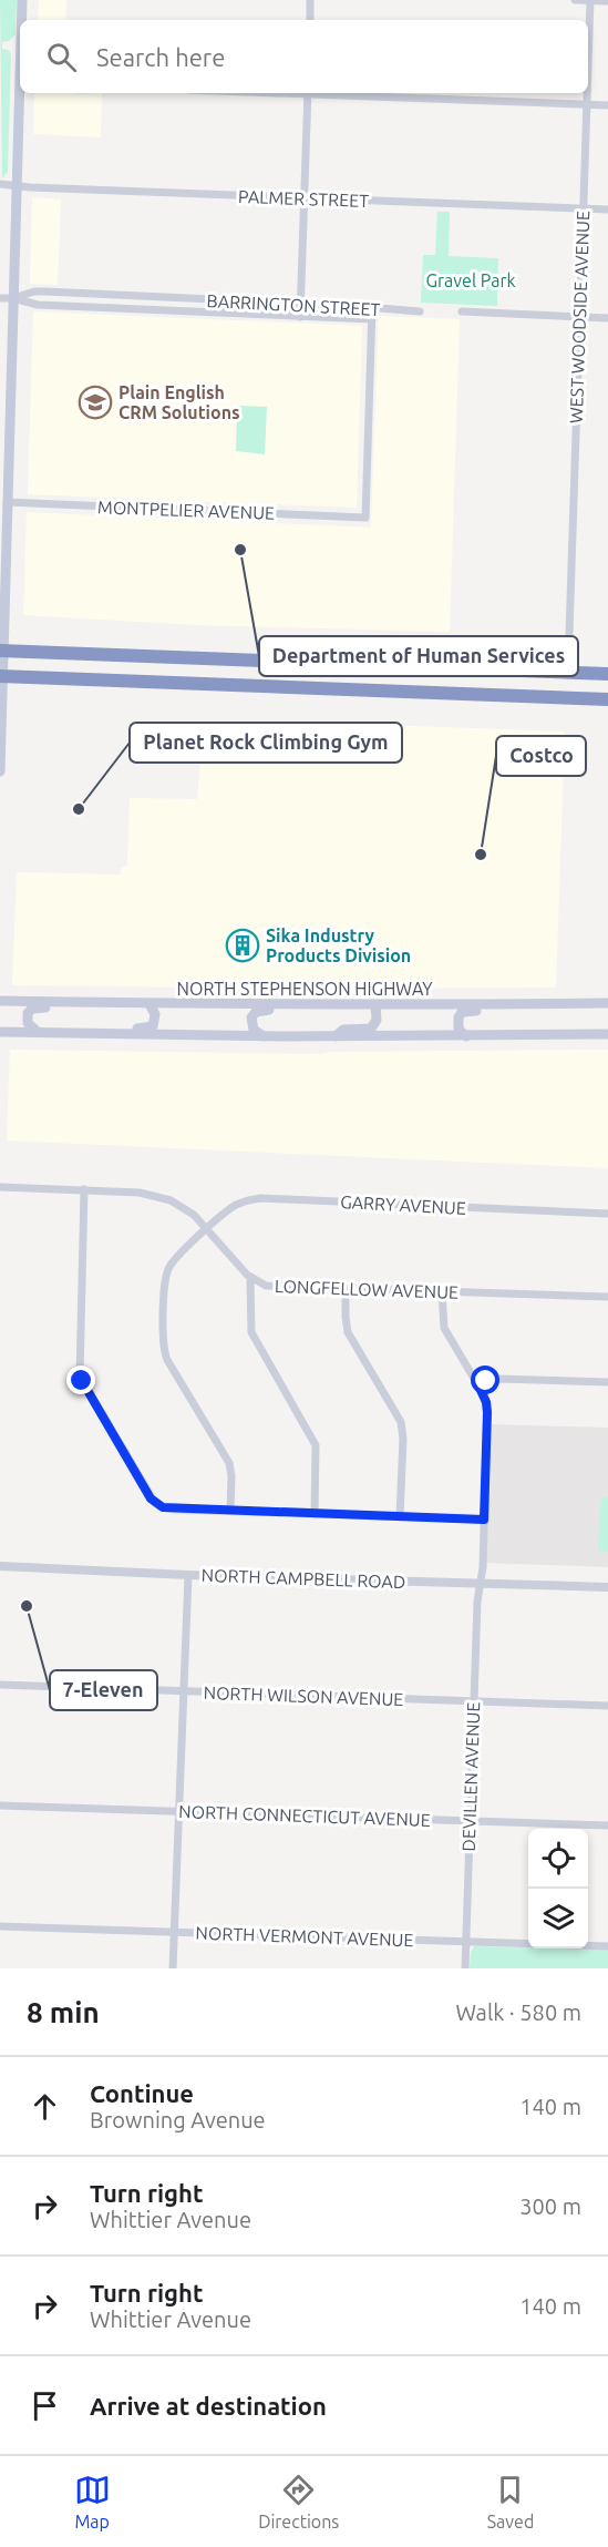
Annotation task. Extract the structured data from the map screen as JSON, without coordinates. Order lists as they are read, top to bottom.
{
  "streets": {
    "main road": ["NORTH STEPHENSON HIGHWAY"],
    "street": [
      "PALMER STREET",
      "BARRINGTON STREET",
      "WEST WOODSIDE AVENUE",
      "MONTPELIER AVENUE",
      "GARRY AVENUE",
      "LONGFELLOW AVENUE",
      "NORTH CAMPBELL ROAD",
      "NORTH WILSON AVENUE",
      "DEVILLEN AVENUE",
      "NORTH CONNECTICUT AVENUE",
      "NORTH VERMONT AVENUE"
    ]
  },
  "crossings": [
    ["PALMER STREET", "WEST WOODSIDE AVENUE"],
    ["BARRINGTON STREET", "MONTPELIER AVENUE"],
    ["GARRY AVENUE", "LONGFELLOW AVENUE"],
    ["LONGFELLOW AVENUE", "DEVILLEN AVENUE"],
    ["NORTH CAMPBELL ROAD", "DEVILLEN AVENUE"],
    ["NORTH WILSON AVENUE", "DEVILLEN AVENUE"],
    ["DEVILLEN AVENUE", "NORTH CONNECTICUT AVENUE"],
    ["DEVILLEN AVENUE", "NORTH VERMONT AVENUE"]
  ],
  "parks": ["Gravel Park"],
  "places": {
    "school or university": ["Plain English CRM Solutions"],
    "other": [
      "Department of Human Services",
      "Planet Rock Climbing Gym",
      "Costco",
      "7-Eleven"
    ],
    "building": ["Sika Industry Products Division"]
  },
  "page": {
    "search": "Search here",
    "heading": ["8 min", "Walk · 580 m"],
    "list": [
      ["Continue", "Browning Avenue", "140 m"],
      ["Turn right", "Whittier Avenue", "300 m"],
      ["Turn right", "Whittier Avenue", "140 m"],
      "Arrive at destination"
    ],
    "nav": ["Map", "Directions", "Saved"]
  }
}
